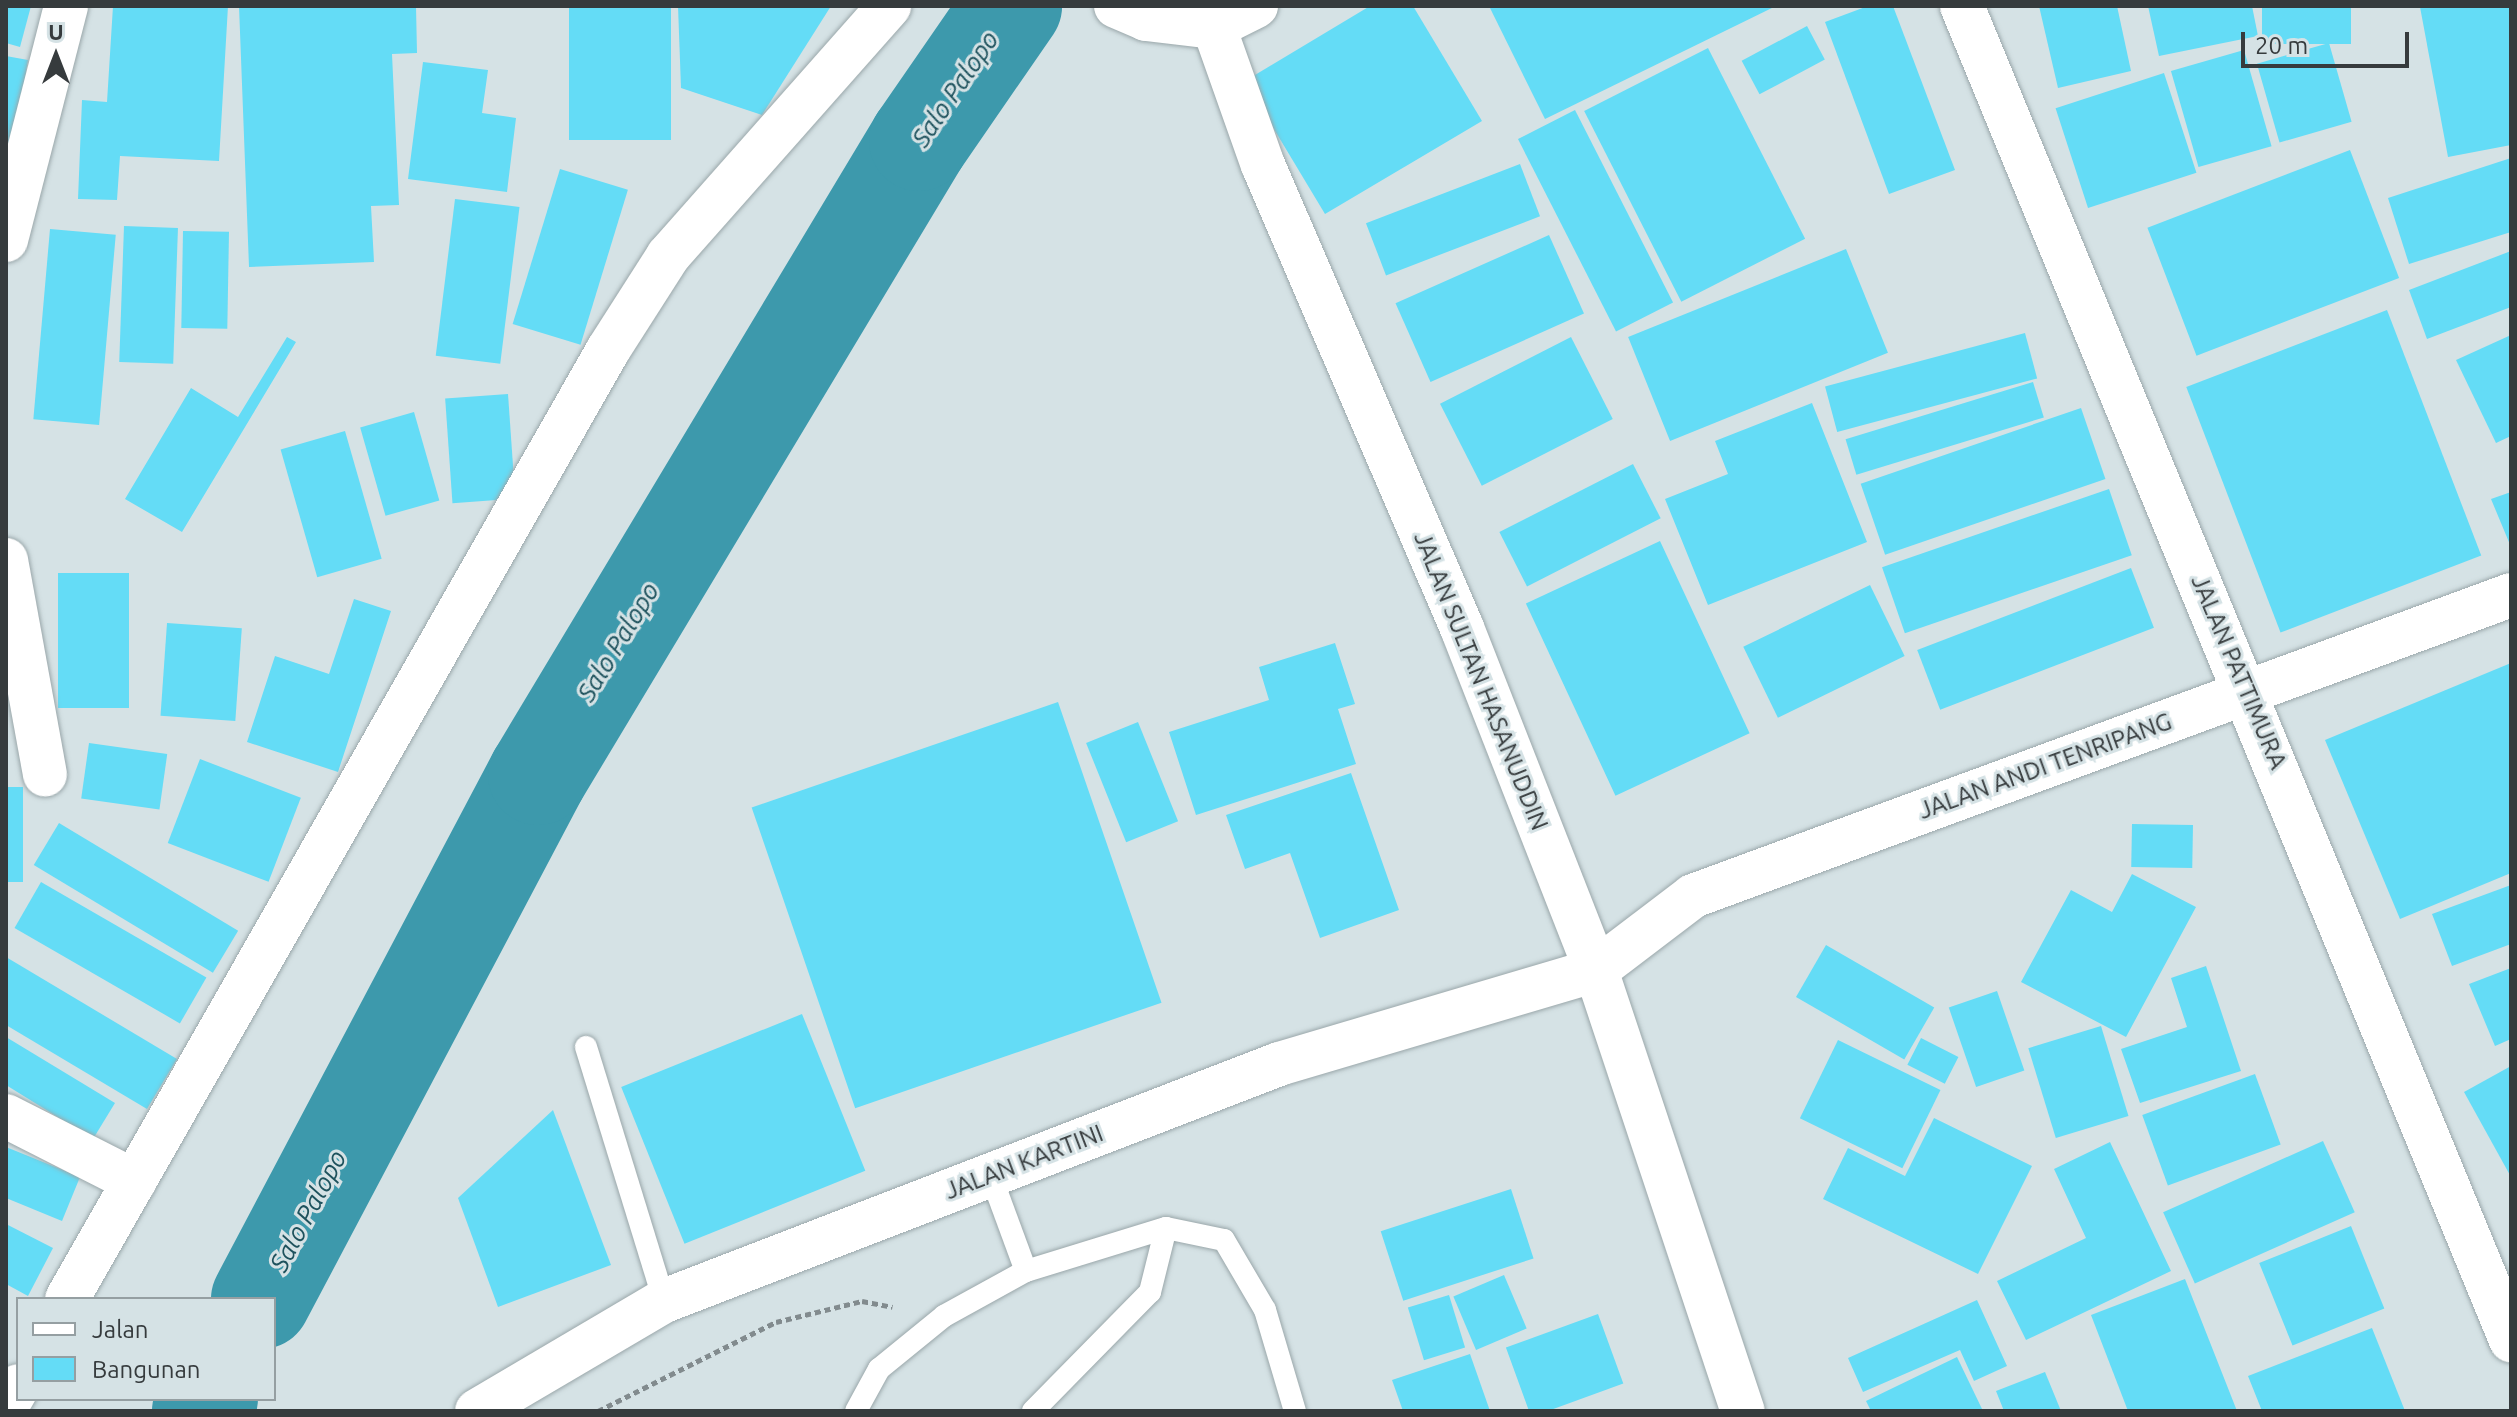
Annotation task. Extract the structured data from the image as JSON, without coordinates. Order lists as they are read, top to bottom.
{
  "streets": {
    "main road": [
      "JALAN PATTIMURA",
      "JALAN SULTAN HASANUDDIN",
      "JALAN ANDI TENRIPANG",
      "JALAN KARTINI"
    ]
  },
  "crossings": [
    ["JALAN PATTIMURA", "JALAN ANDI TENRIPANG"],
    ["JALAN SULTAN HASANUDDIN", "JALAN ANDI TENRIPANG"],
    ["JALAN SULTAN HASANUDDIN", "JALAN KARTINI"],
    ["JALAN ANDI TENRIPANG", "JALAN KARTINI"]
  ],
  "water": ["Salo Palopo"],
  "legend": ["Jalan", "Bangunan"],
  "scale_bar": "20 m",
  "north": "top"
}
